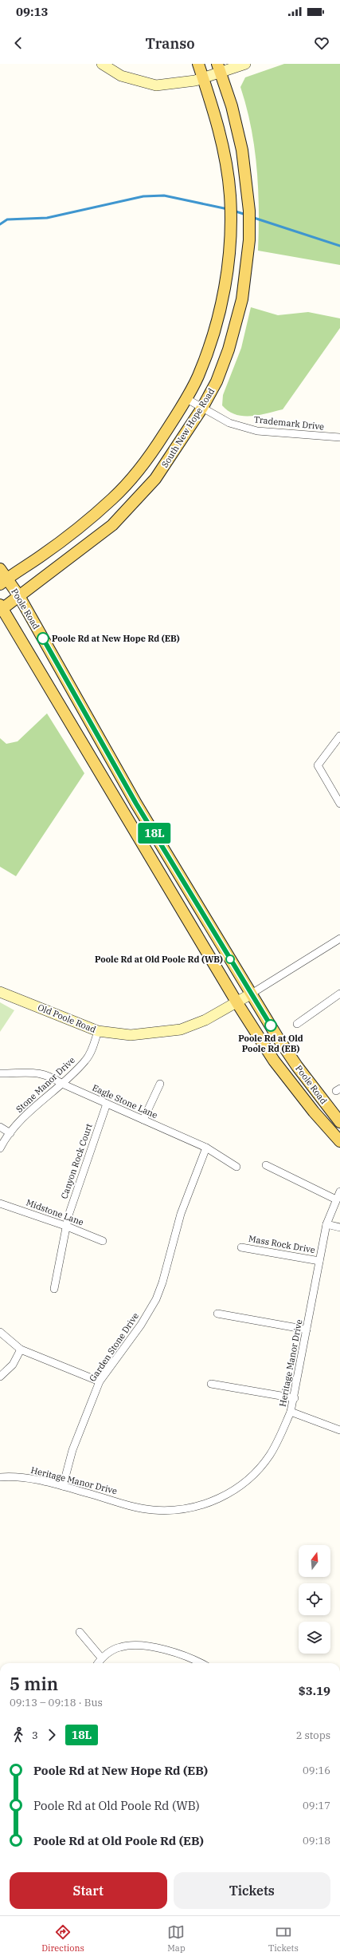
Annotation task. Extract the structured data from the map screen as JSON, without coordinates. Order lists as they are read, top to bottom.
{
  "streets": {
    "main road": ["South New Hope Road", "Poole Road"],
    "street": [
      "Trademark Drive",
      "Old Poole Road",
      "Stone Manor Drive",
      "Eagle Stone Lane",
      "Canyon Rock Court",
      "Midstone Lane",
      "Mass Rock Drive",
      "Garden Stone Drive",
      "Heritage Manor Drive"
    ]
  },
  "crossings": [
    ["Trademark Drive", "South New Hope Road"],
    ["South New Hope Road", "Poole Road"],
    ["Poole Road", "Old Poole Road"],
    ["Old Poole Road", "Stone Manor Drive"],
    ["Stone Manor Drive", "Eagle Stone Lane"],
    ["Eagle Stone Lane", "Canyon Rock Court"],
    ["Eagle Stone Lane", "Garden Stone Drive"],
    ["Canyon Rock Court", "Midstone Lane"],
    ["Mass Rock Drive", "Heritage Manor Drive"],
    ["Garden Stone Drive", "Heritage Manor Drive"]
  ],
  "places": ["Poole Rd at New Hope Rd (EB)", "Poole Rd at Old Poole Rd (WB)", "Poole Rd at Old Poole Rd (EB)"],
  "lines": ["bus line 18L"],
  "north": "top",
  "page": {
    "status": "09:13",
    "header": "Transo",
    "on_map": "18L",
    "heading": ["5 min", "09:13 – 09:18 · Bus", "$3.19"],
    "legs": ["3", "18L", "2 stops"],
    "list": [
      {
        "name": "Poole Rd at New Hope Rd (EB)",
        "value": "09:16"
      },
      {
        "name": "Poole Rd at Old Poole Rd (WB)",
        "value": "09:17"
      },
      {
        "name": "Poole Rd at Old Poole Rd (EB)",
        "value": "09:18"
      }
    ],
    "buttons": ["Start", "Tickets"],
    "tabs": ["Directions", "Map", "Tickets"]
  }
}
